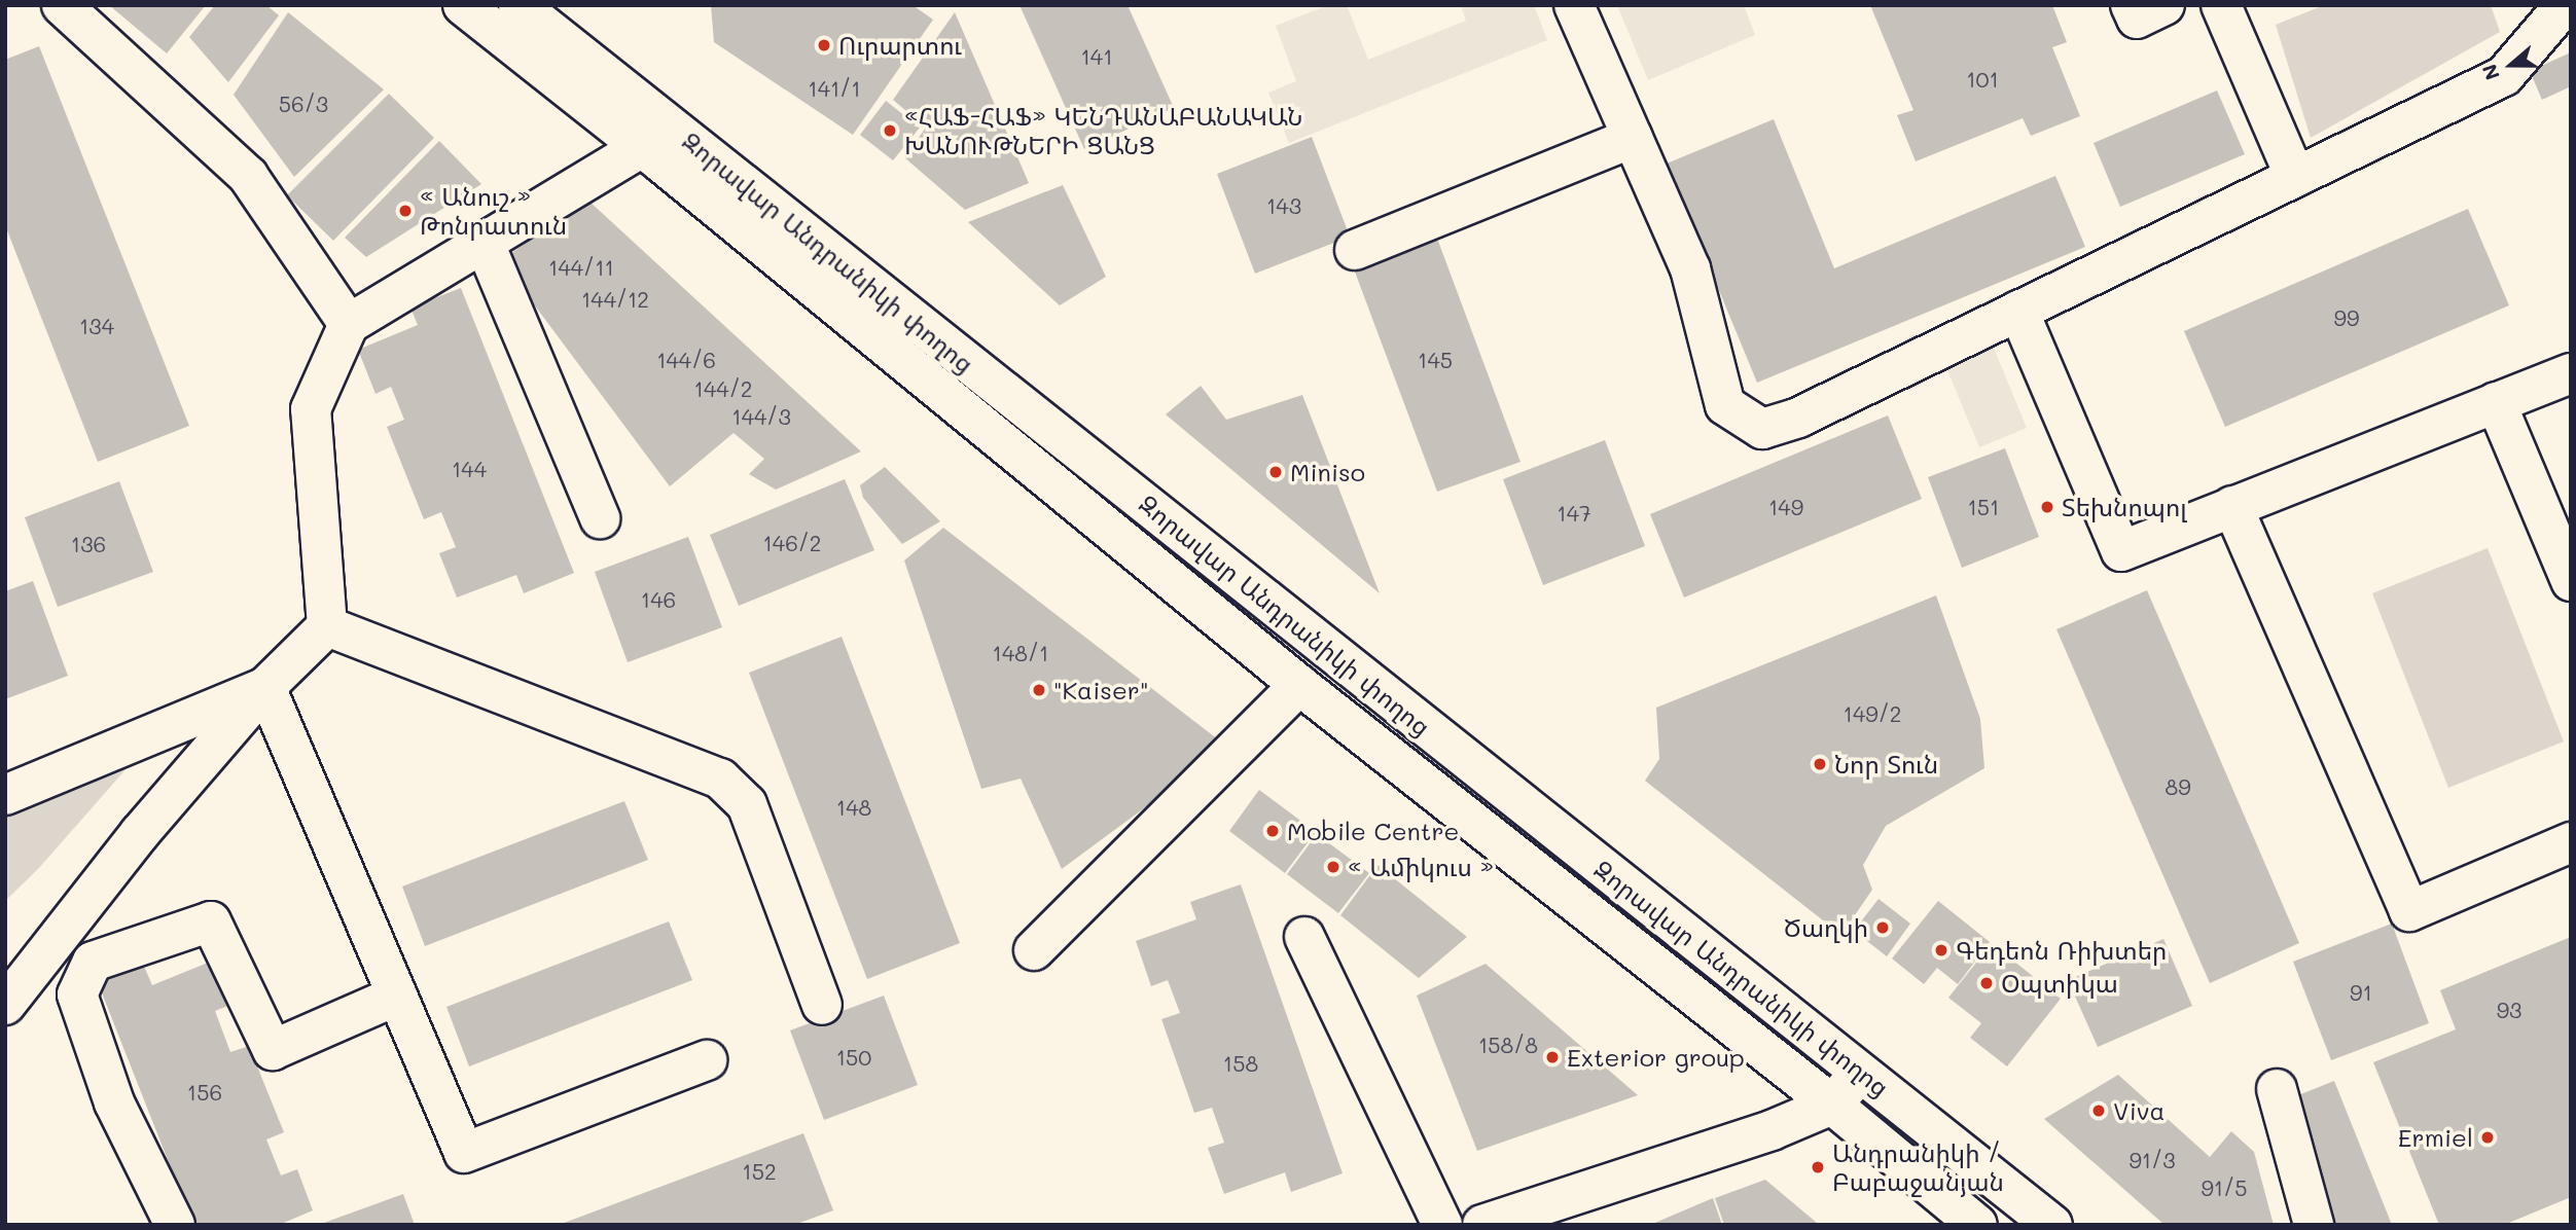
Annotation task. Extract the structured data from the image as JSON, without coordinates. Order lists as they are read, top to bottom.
{
  "streets": {
    "main road": ["Զորավար Անդրանիկի փողոց"]
  },
  "places": [
    "Ուրարտու",
    "«ՀԱՖ-ՀԱՖ» ԿԵՆԴԱՆԱԲԱՆԱԿԱՆ ԽԱՆՈՒԹՆԵՐԻ ՑԱՆՑ",
    "« Անուշ » Թոնրատուն",
    "Miniso",
    "Տեխնոպոլ",
    "\"Kaiser\"",
    "Նոր Տուն",
    "Mobile Centre",
    "« Ամիկուս »",
    "Ծաղկի",
    "Գեդեոն Ռիխտեր",
    "Օպտիկա",
    "Exterior group",
    "Viva",
    "Ermiel",
    "Անդրանիկի / Բաբաջանյան"
  ],
  "house_numbers": [
    "141",
    "101",
    "141/1",
    "56/3",
    "143",
    "144/11",
    "144/12",
    "99",
    "134",
    "144/6",
    "145",
    "144/2",
    "144/3",
    "144",
    "149",
    "151",
    "147",
    "146/2",
    "136",
    "146",
    "148/1",
    "149/2",
    "89",
    "148",
    "91",
    "93",
    "158/8",
    "150",
    "158",
    "156",
    "91/3",
    "152",
    "91/5"
  ],
  "north": "left"
}
